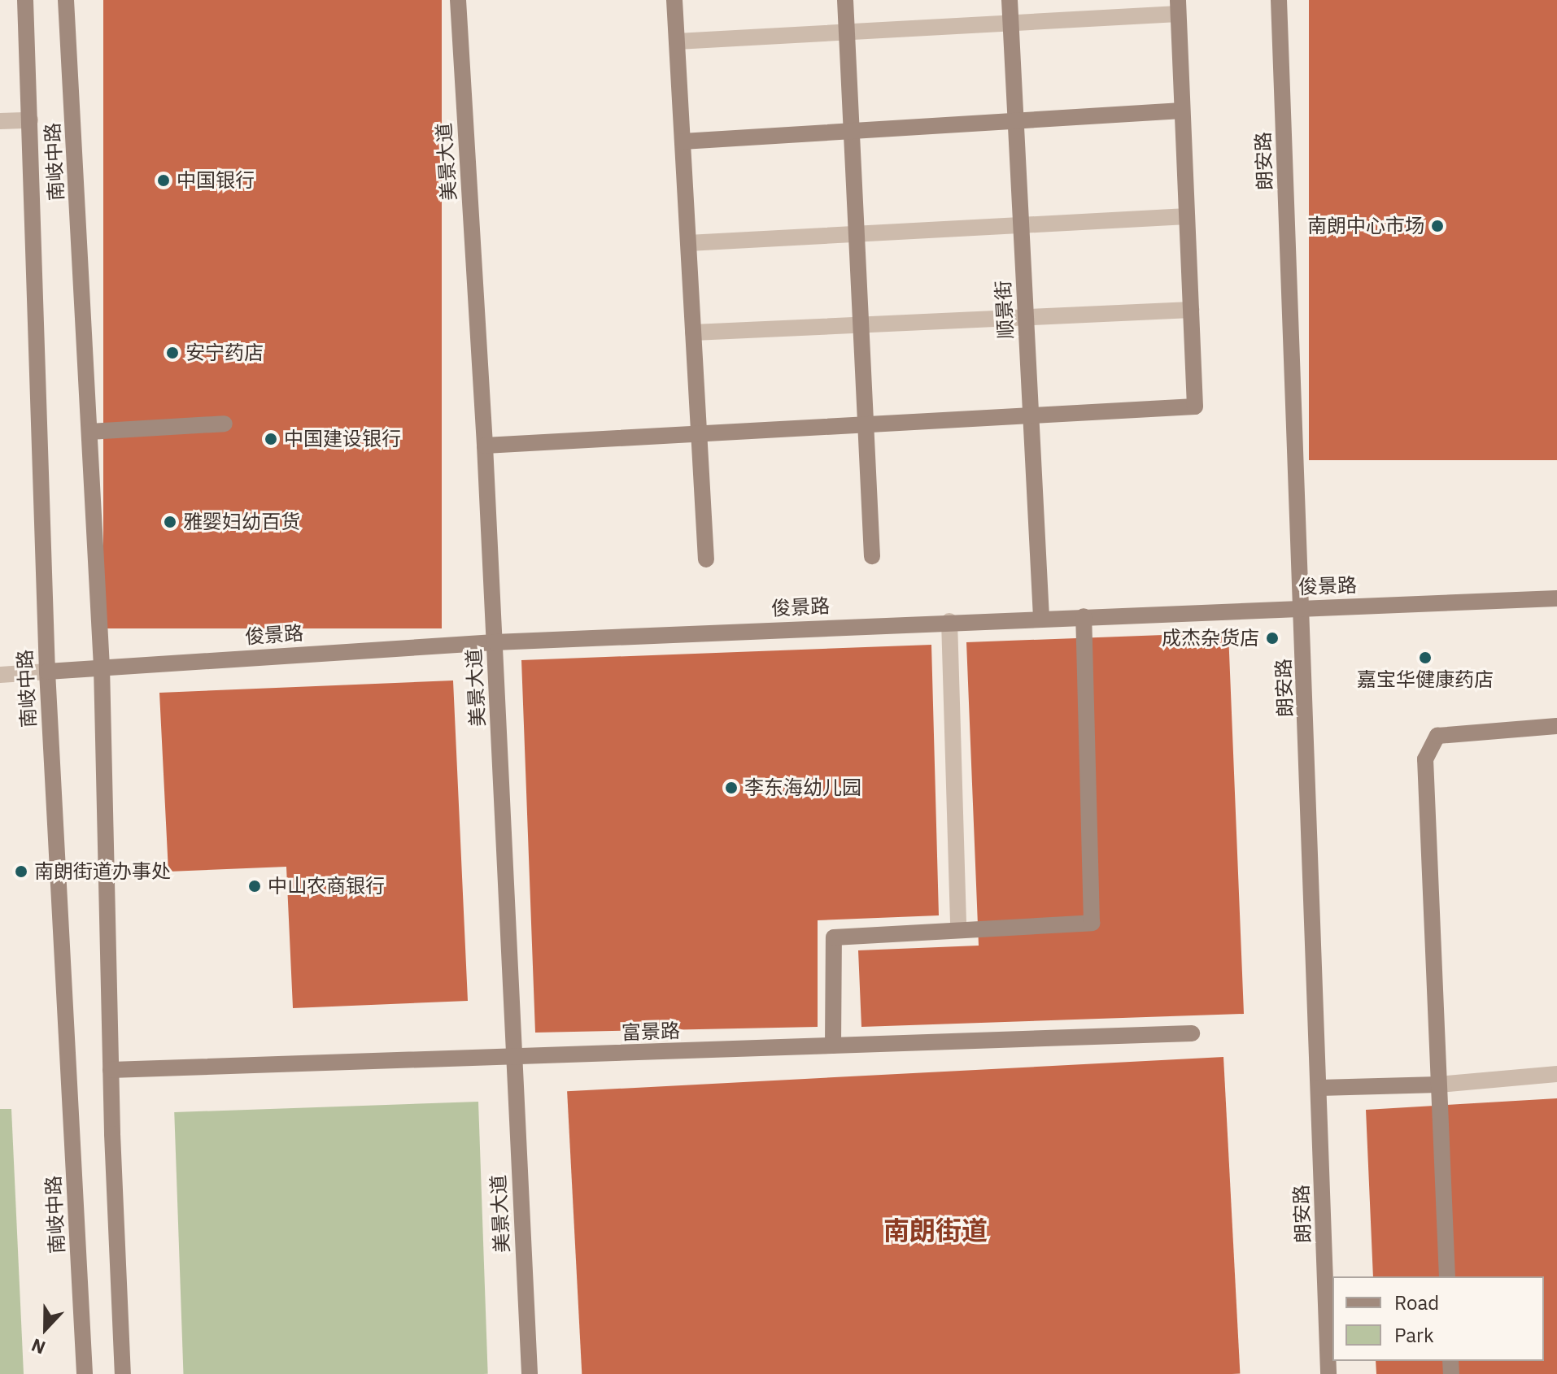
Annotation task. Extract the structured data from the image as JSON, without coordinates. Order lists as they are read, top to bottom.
{
  "streets": {
    "street": [
      "朗安路",
      "南岐中路",
      "美景大道",
      "顺景街",
      "俊景路",
      "富景路"
    ]
  },
  "crossings": [
    ["朗安路", "俊景路"],
    ["南岐中路", "俊景路"],
    ["南岐中路", "富景路"],
    ["美景大道", "俊景路"],
    ["美景大道", "富景路"],
    ["顺景街", "俊景路"]
  ],
  "districts": ["南朗街道"],
  "places": [
    "中国银行",
    "南朗中心市场",
    "安宁药店",
    "中国建设银行",
    "雅婴妇幼百货",
    "成杰杂货店",
    "嘉宝华健康药店",
    "李东海幼儿园",
    "南朗街道办事处",
    "中山农商银行"
  ],
  "legend": ["Road", "Park"],
  "north": "bottom"
}
